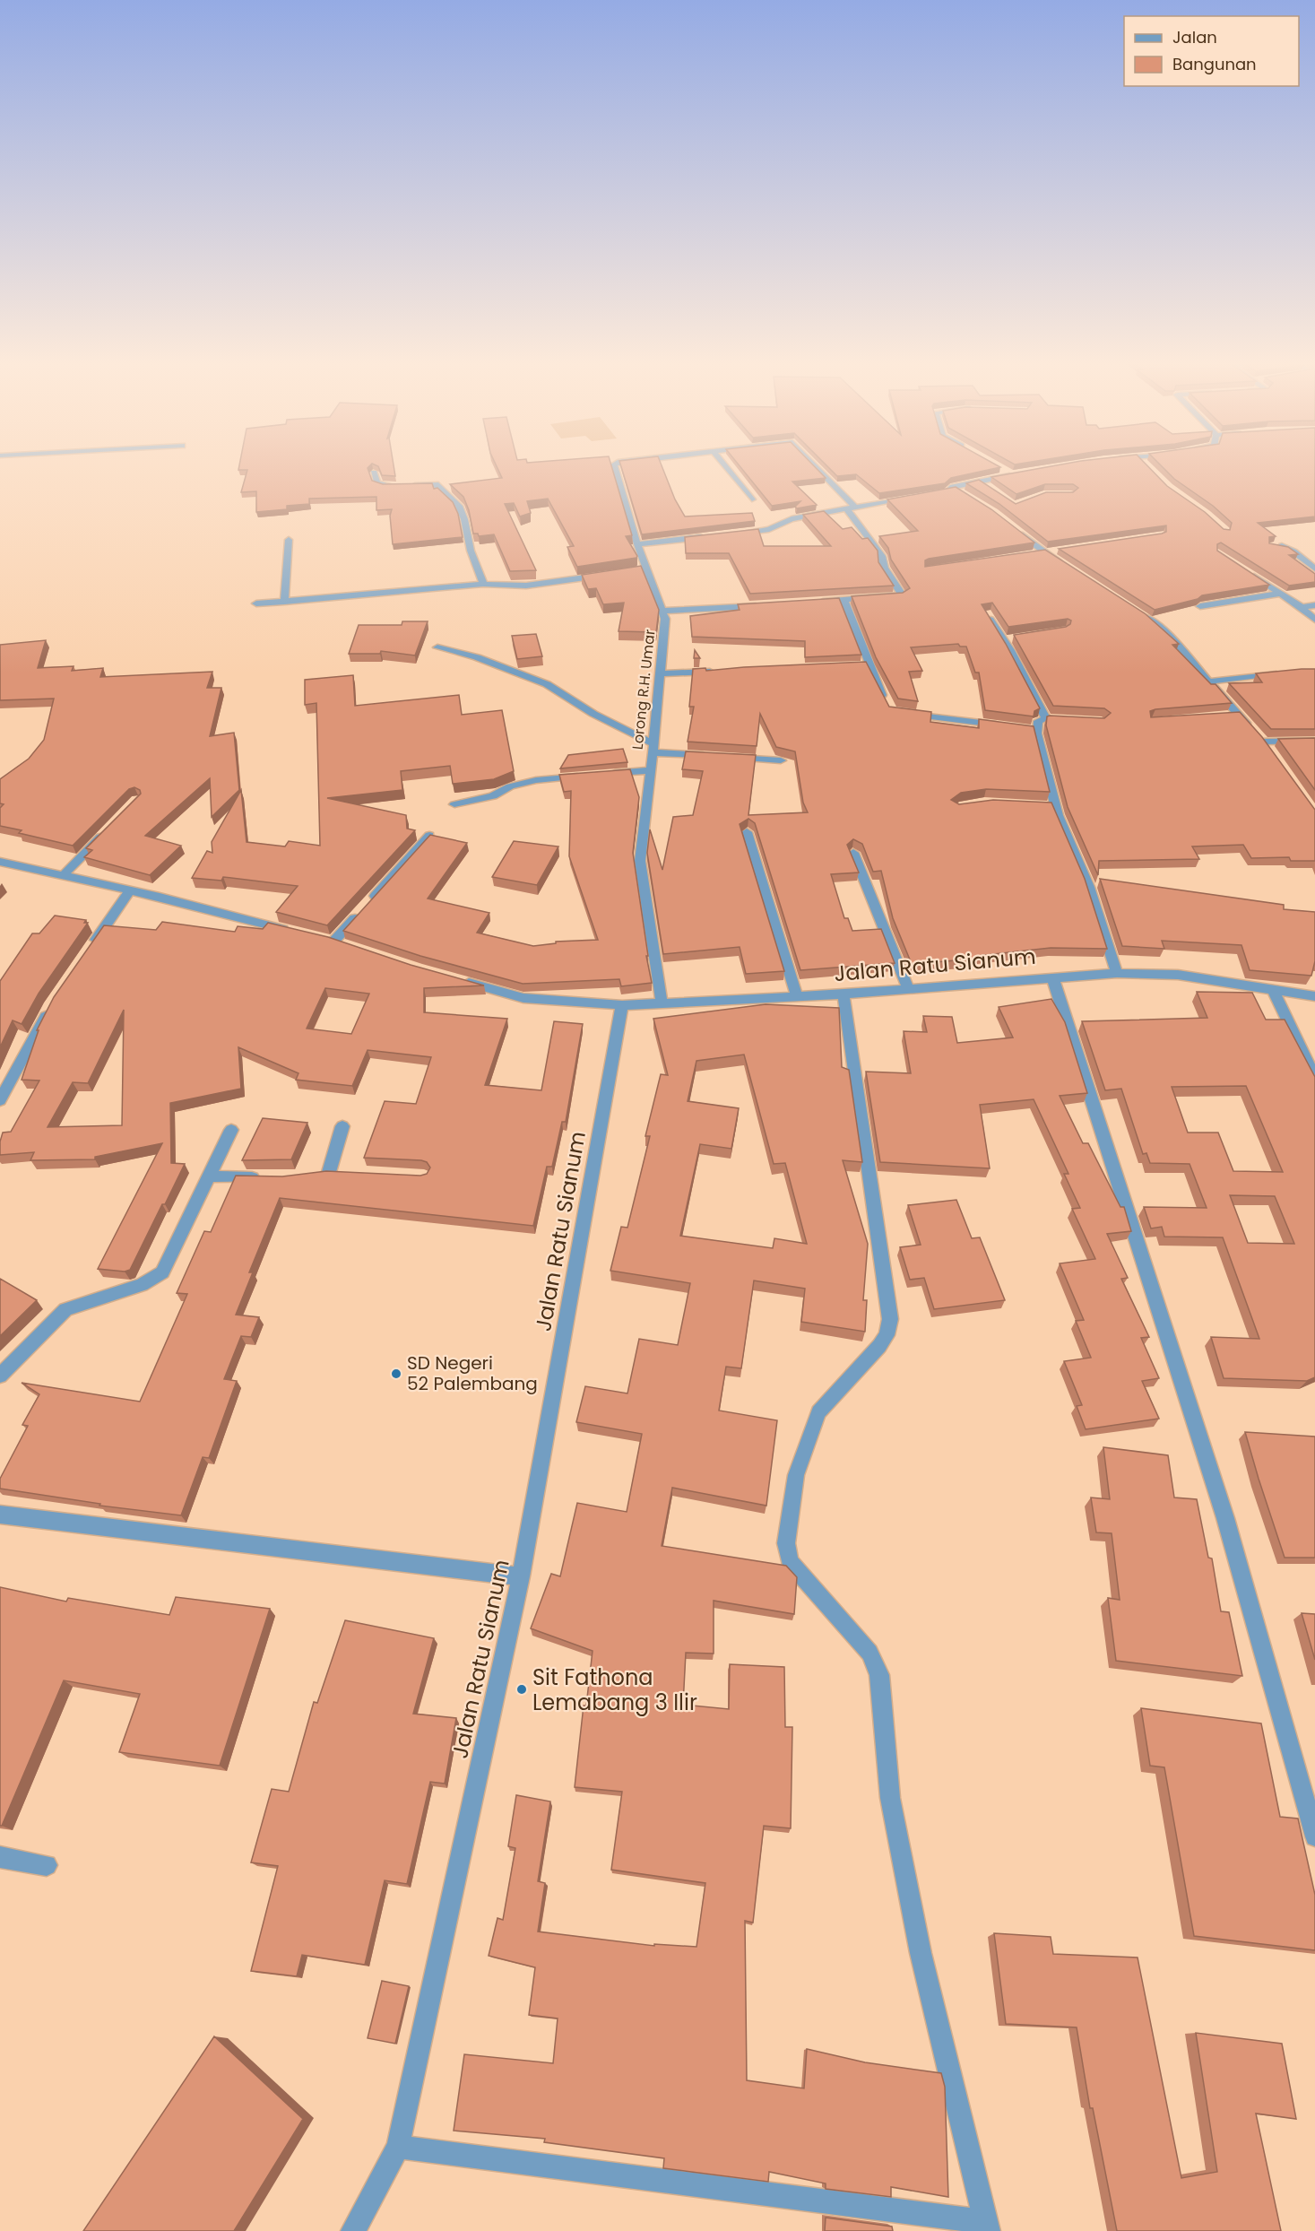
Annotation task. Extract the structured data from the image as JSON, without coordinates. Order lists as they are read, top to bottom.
{
  "streets": {
    "street": ["Lorong R.H. Umar", "Jalan Ratu Sianum"]
  },
  "crossings": [
    ["Lorong R.H. Umar", "Jalan Ratu Sianum"]
  ],
  "places": ["SD Negeri 52 Palembang", "Sit Fathona Lemabang 3 Ilir"],
  "legend": ["Jalan", "Bangunan"]
}
